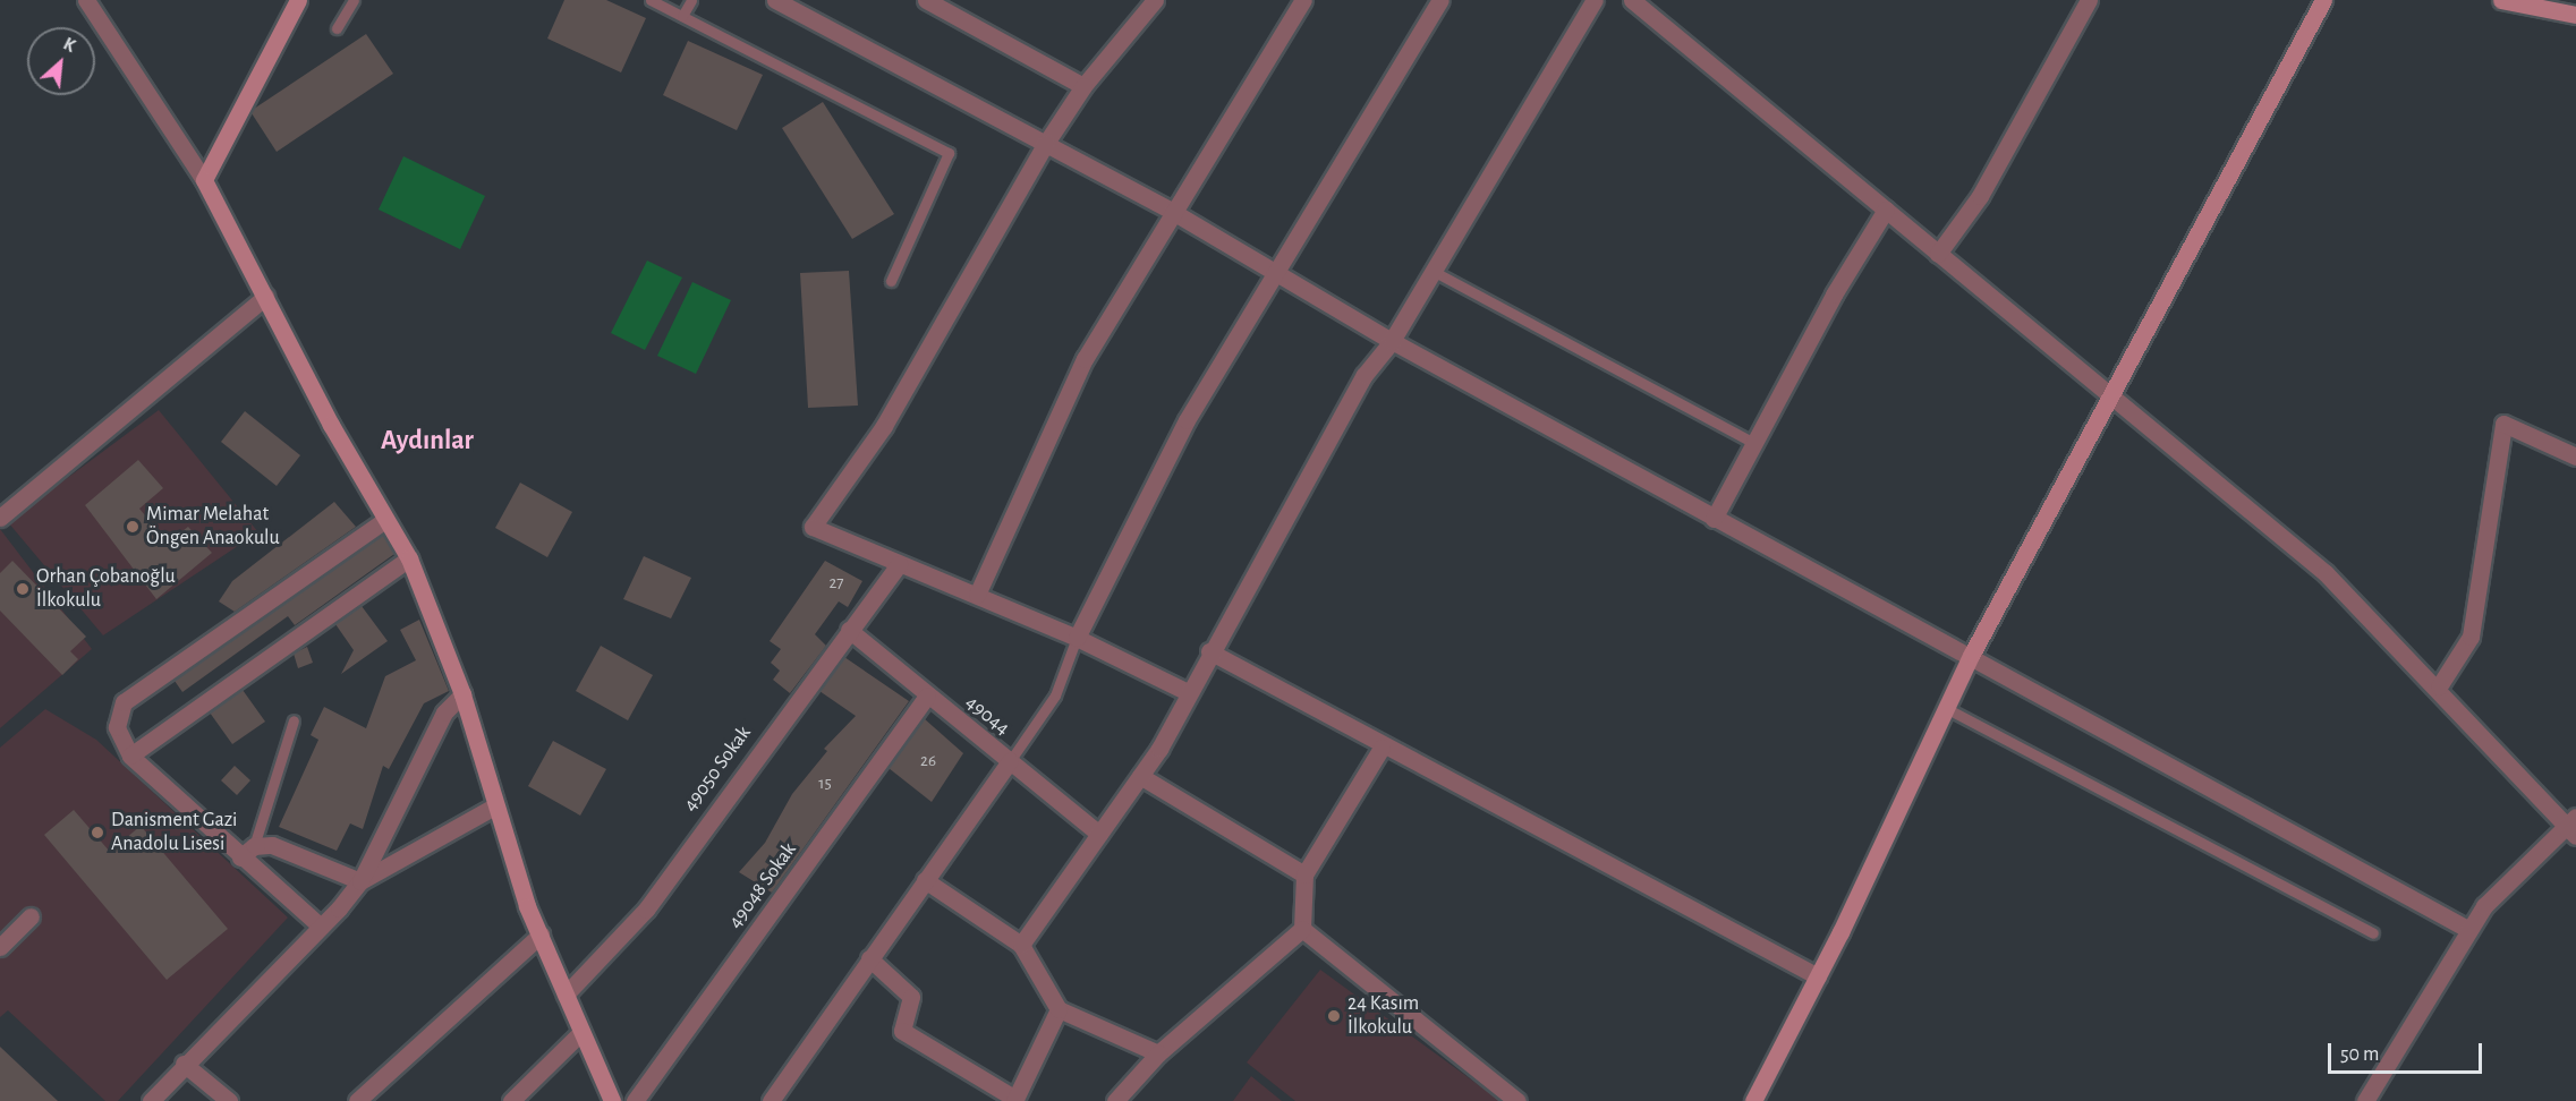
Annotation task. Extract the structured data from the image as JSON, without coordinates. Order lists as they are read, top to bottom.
{
  "streets": {
    "street": ["49044", "49050 Sokak", "49048 Sokak"]
  },
  "crossings": [
    ["49044", "49050 Sokak"],
    ["49044", "49048 Sokak"]
  ],
  "districts": ["Aydınlar"],
  "places": [
    "Mimar Melahat Öngen Anaokulu",
    "Orhan Çobanoğlu İlkokulu",
    "Danisment Gazi Anadolu Lisesi",
    "24 Kasım İlkokulu"
  ],
  "house_numbers": ["27", "26", "15"],
  "scale_bar": "50 m",
  "north": "top right"
}
